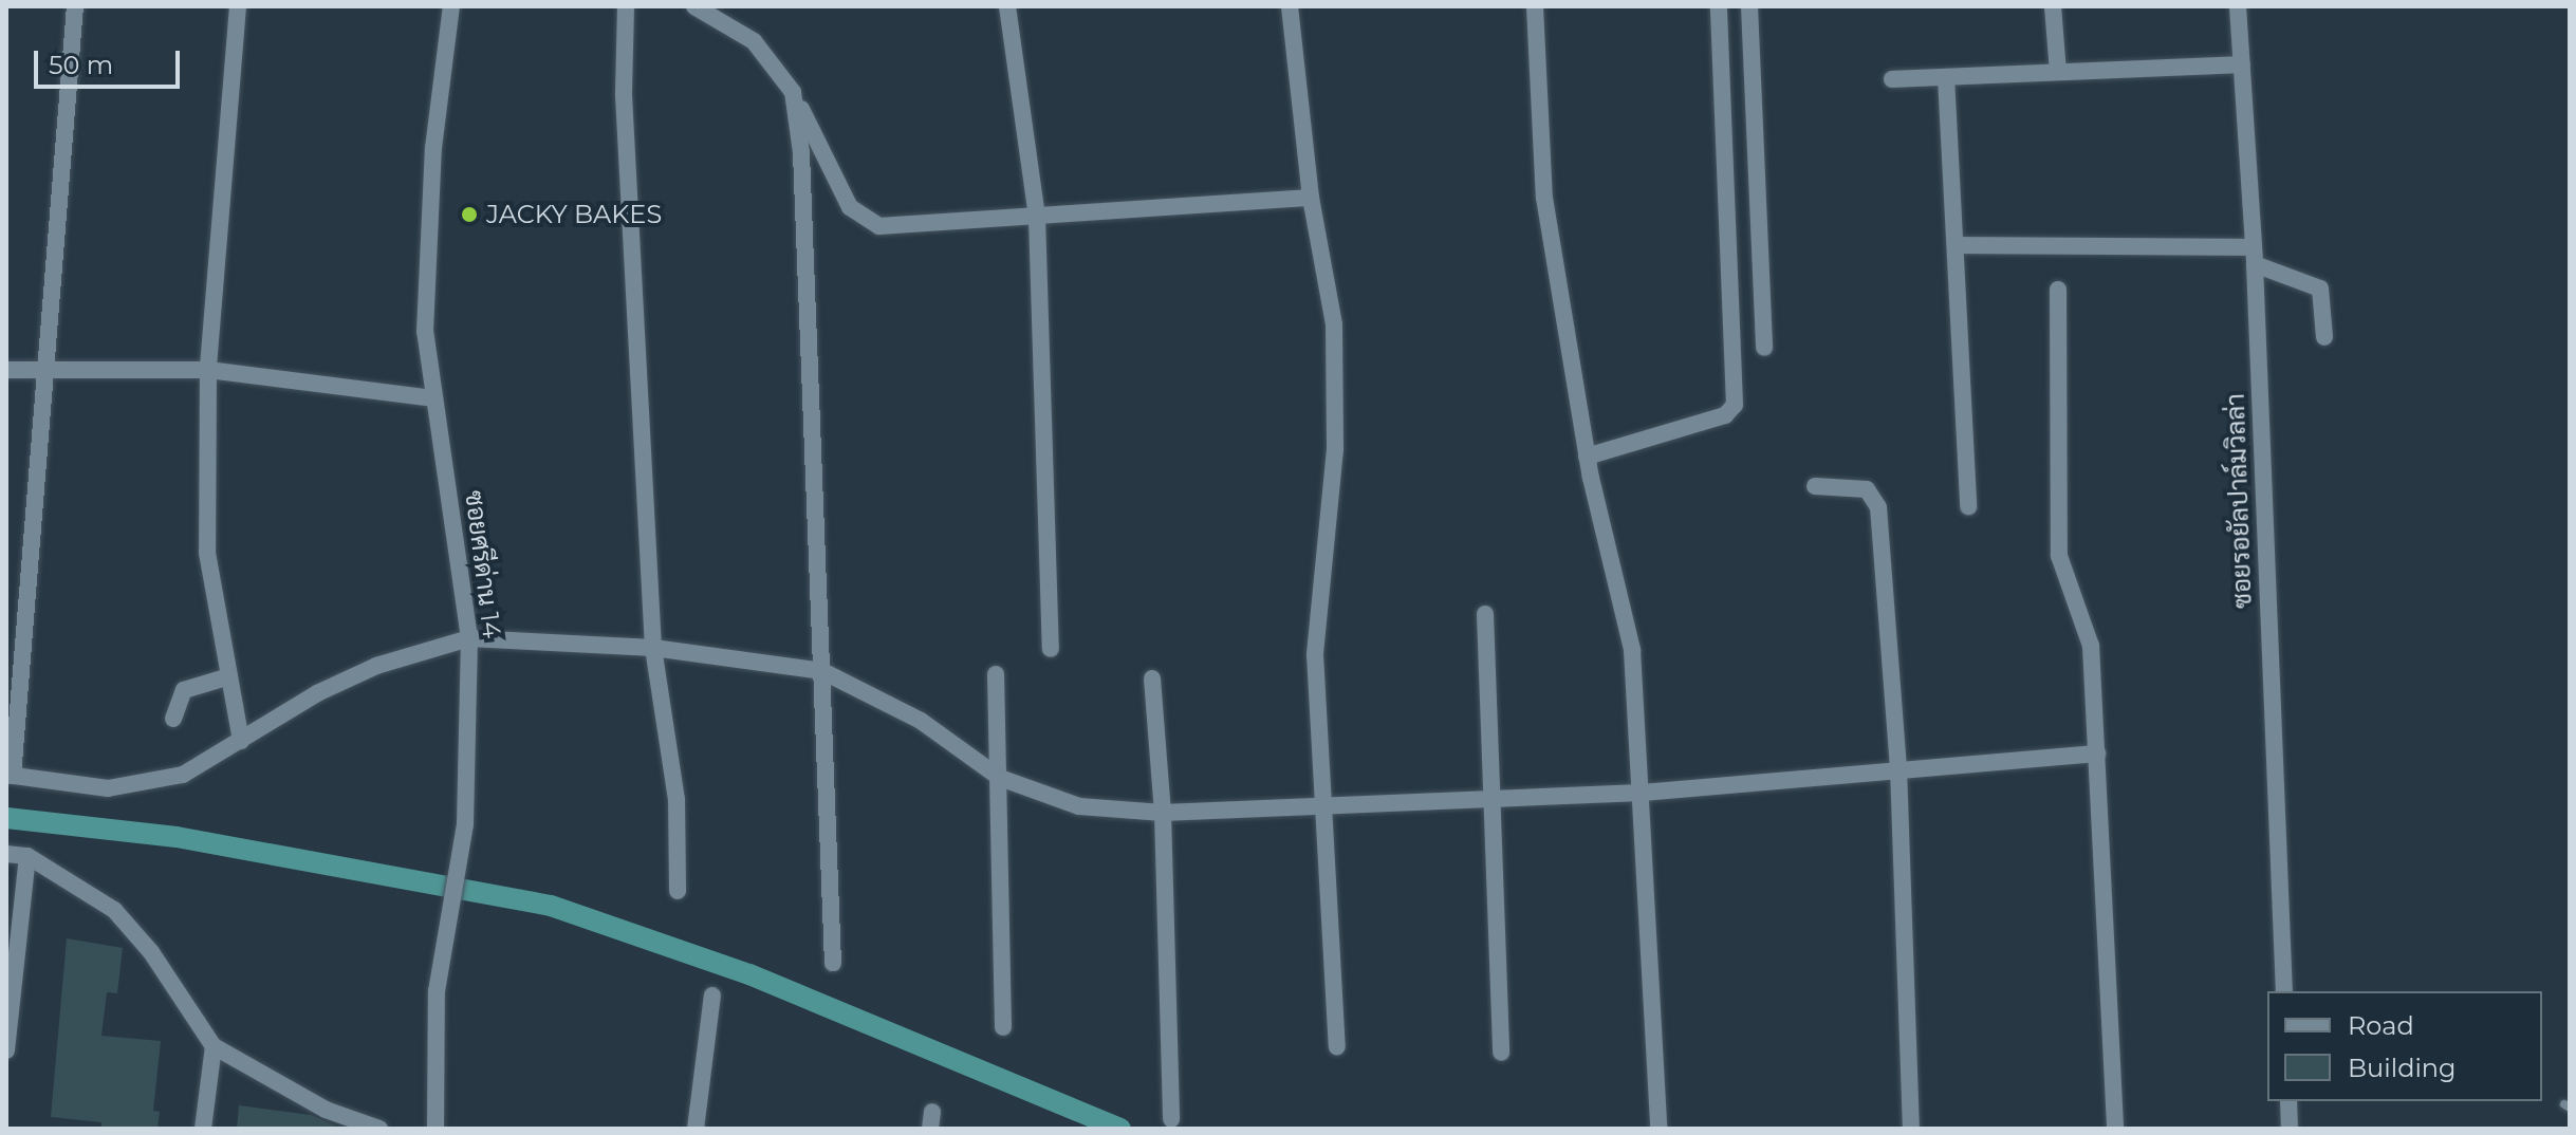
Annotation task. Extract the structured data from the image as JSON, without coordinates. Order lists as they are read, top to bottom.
{
  "streets": {
    "street": ["ซอยรอยัลปาล์มวิลล่า", "ซอยศรีด่าน 14"]
  },
  "places": ["JACKY BAKES"],
  "legend": ["Road", "Building"],
  "scale_bar": "50 m"
}
